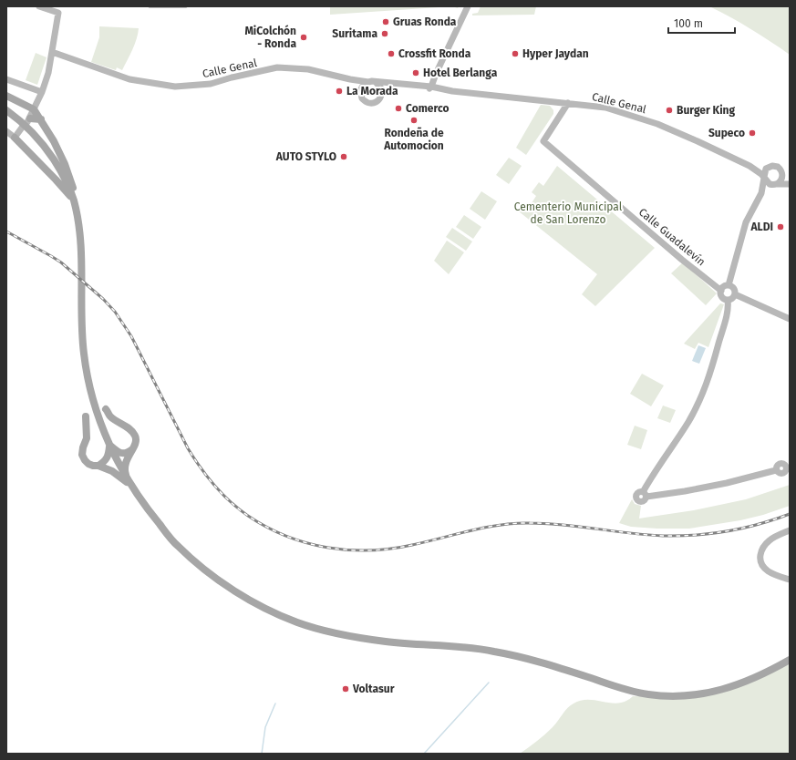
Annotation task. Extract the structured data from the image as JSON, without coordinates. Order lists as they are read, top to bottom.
{
  "streets": {
    "main road": ["Calle Genal", "Calle Guadalevín"]
  },
  "crossings": [
    ["Calle Genal", "Calle Guadalevín"]
  ],
  "parks": ["Cementerio Municipal de San Lorenzo"],
  "places": [
    "Gruas Ronda",
    "Suritama",
    "MiColchón - Ronda",
    "Crossfit Ronda",
    "Hyper Jaydan",
    "Hotel Berlanga",
    "La Morada",
    "Comerco",
    "Burger King",
    "Rondeña de Automocion",
    "Supeco",
    "AUTO STYLO",
    "ALDI",
    "Voltasur"
  ],
  "scale_bar": "100 m"
}
